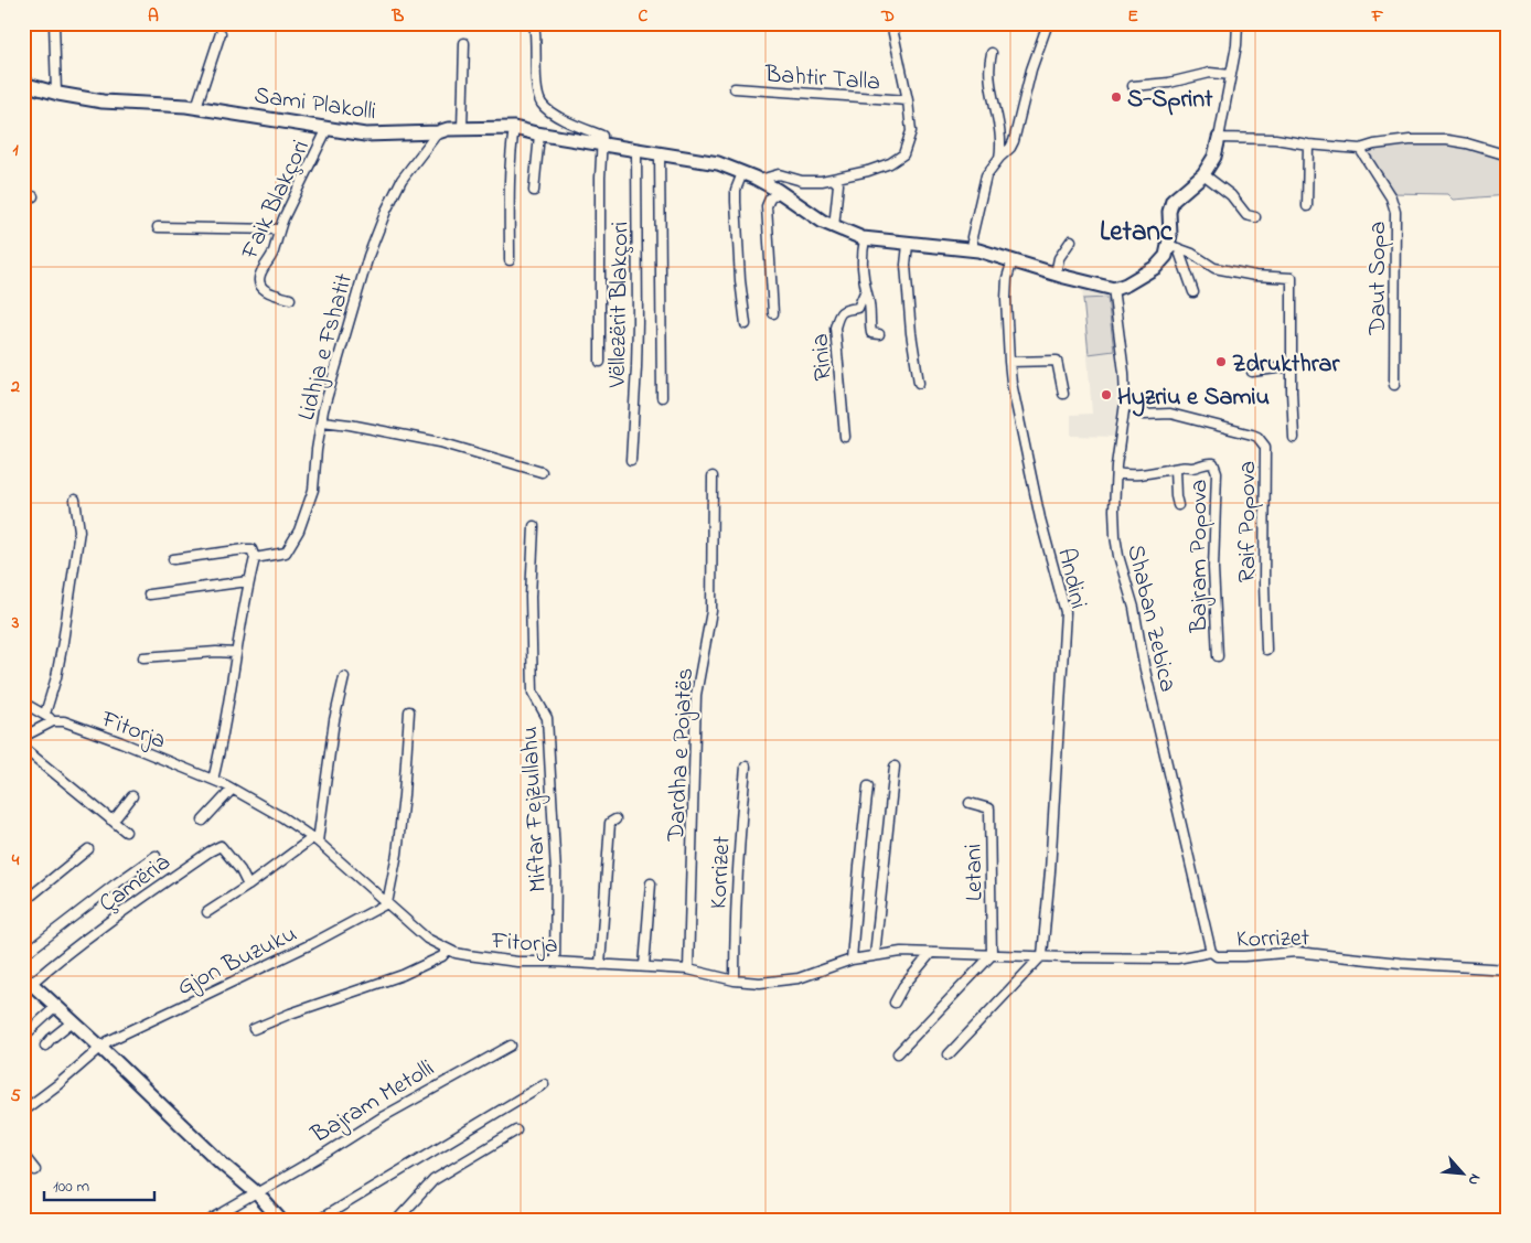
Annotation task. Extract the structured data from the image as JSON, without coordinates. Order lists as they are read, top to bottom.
{
  "streets": {
    "street": [
      "Bahtir Talla",
      "Sami Plakolli",
      "Faik Blakçori",
      "Daut Sopa",
      "Vëllezërit Blakçori",
      "Lidhja e Fshatit",
      "Rinia",
      "Raif Popova",
      "Bajram Popova",
      "Andini",
      "Shaban Zebica",
      "Fitorja",
      "Dardha e Pojatës",
      "Miftar Fejzullahu",
      "Korrizet",
      "Letani",
      "Çamëria",
      "Gjon Buzuku",
      "Bajram Metolli"
    ]
  },
  "crossings": [
    ["Sami Plakolli", "Faik Blakçori"],
    ["Sami Plakolli", "Vëllezërit Blakçori"],
    ["Sami Plakolli", "Lidhja e Fshatit"],
    ["Sami Plakolli", "Andini"],
    ["Sami Plakolli", "Shaban Zebica"],
    ["Raif Popova", "Shaban Zebica"],
    ["Bajram Popova", "Shaban Zebica"],
    ["Andini", "Korrizet"],
    ["Shaban Zebica", "Korrizet"],
    ["Fitorja", "Dardha e Pojatës"],
    ["Fitorja", "Miftar Fejzullahu"],
    ["Fitorja", "Korrizet"],
    ["Fitorja", "Gjon Buzuku"],
    ["Dardha e Pojatës", "Korrizet"],
    ["Korrizet", "Letani"]
  ],
  "districts": ["Letanc"],
  "places": ["S-Sprint", "Zdrukthrar", "Hyzriu e Samiu"],
  "scale_bar": "100 m",
  "north": "bottom right",
  "grid": {
    "columns": [
      "A",
      "B",
      "C",
      "D",
      "E",
      "F"
    ],
    "rows": [
      "1",
      "2",
      "3",
      "4",
      "5"
    ]
  }
}
